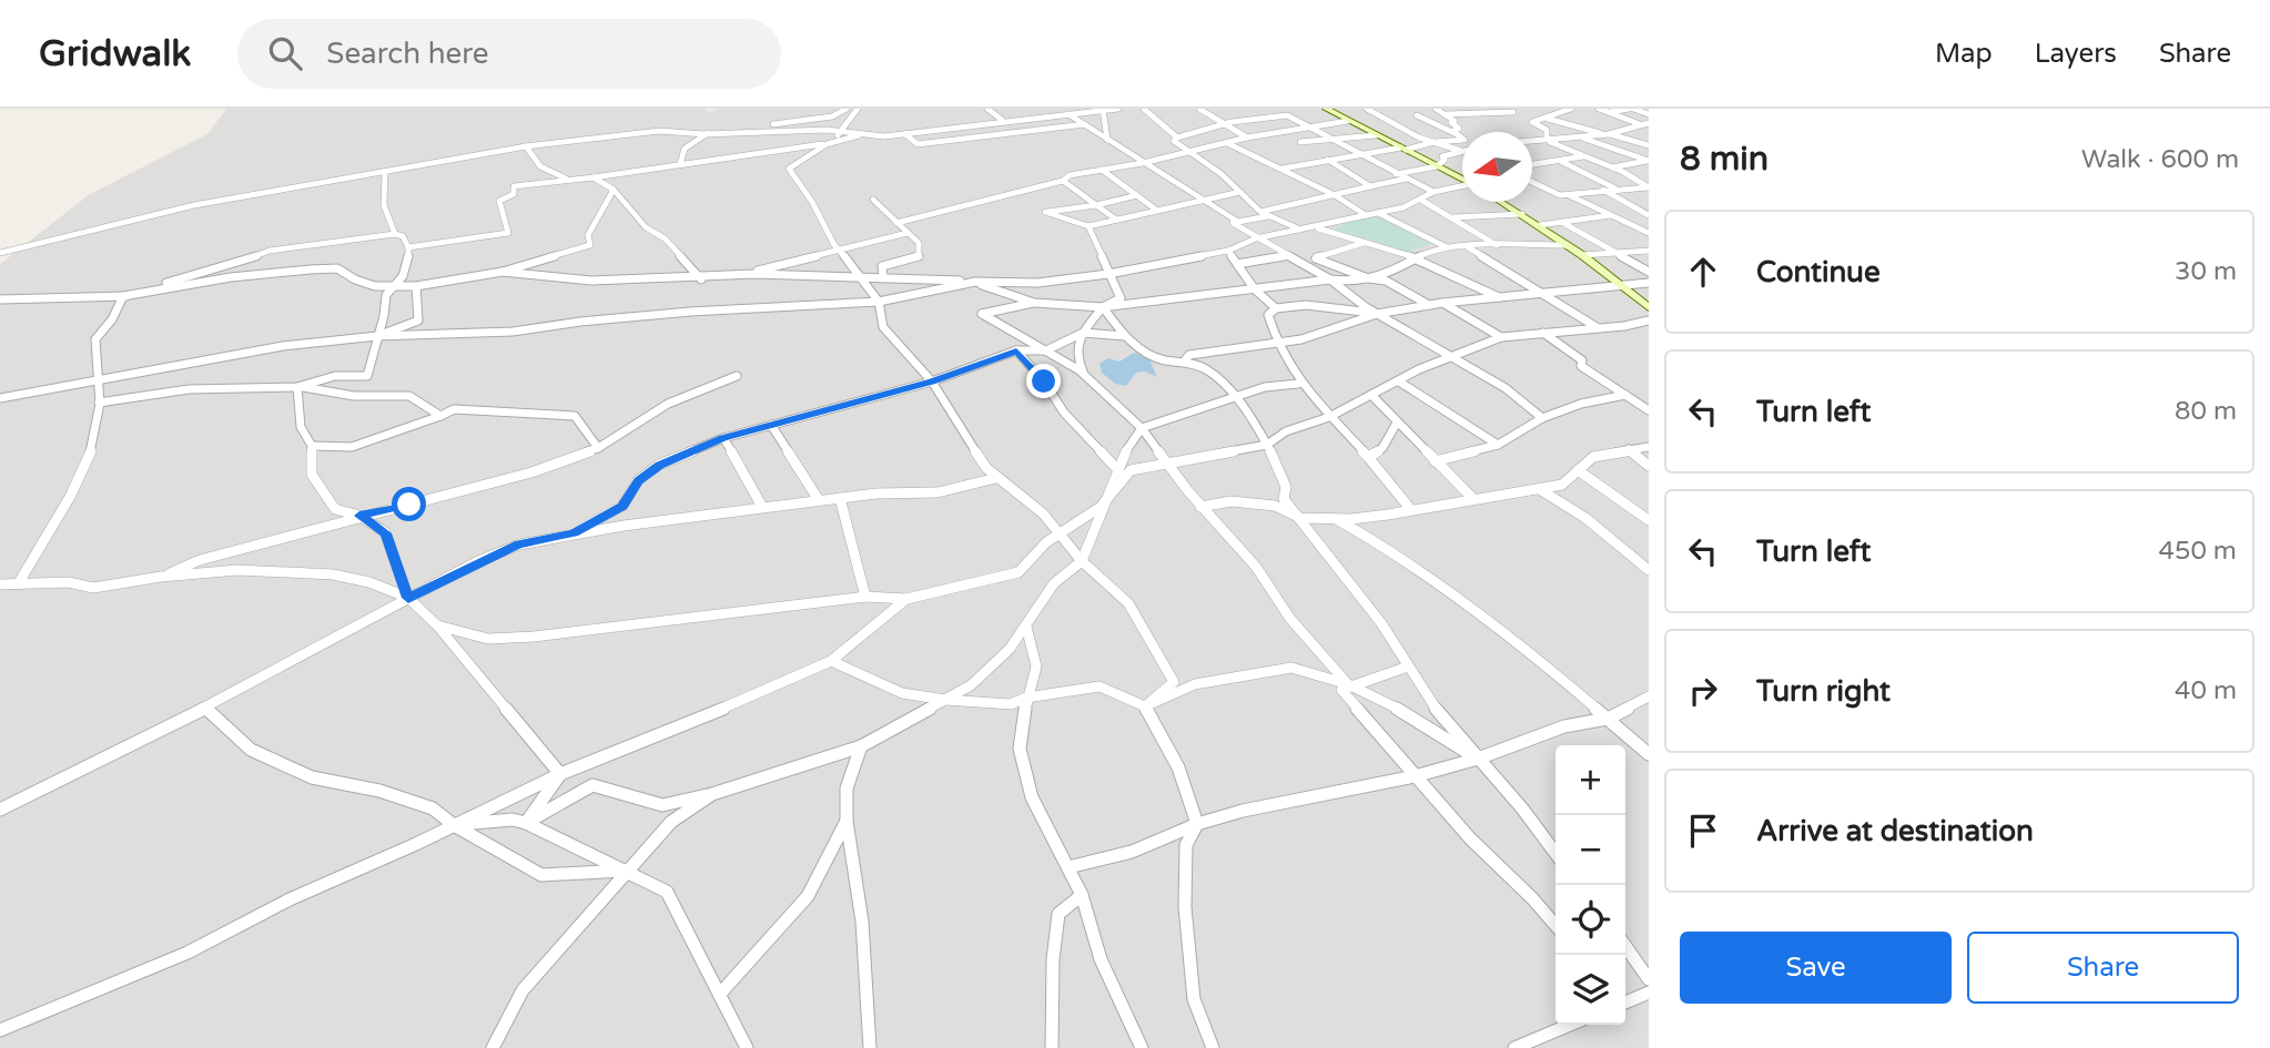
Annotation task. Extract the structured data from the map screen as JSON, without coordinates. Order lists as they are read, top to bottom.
{
  "north": "left",
  "page": {
    "header": "Gridwalk",
    "search": "Search here",
    "nav": ["Map", "Layers", "Share"],
    "heading": ["8 min", "Walk · 600 m"],
    "list": [
      ["Continue", "30 m"],
      ["Turn left", "80 m"],
      ["Turn left", "450 m"],
      ["Turn right", "40 m"],
      "Arrive at destination"
    ],
    "map_buttons": ["+", "−"],
    "buttons": ["Save", "Share"]
  }
}
